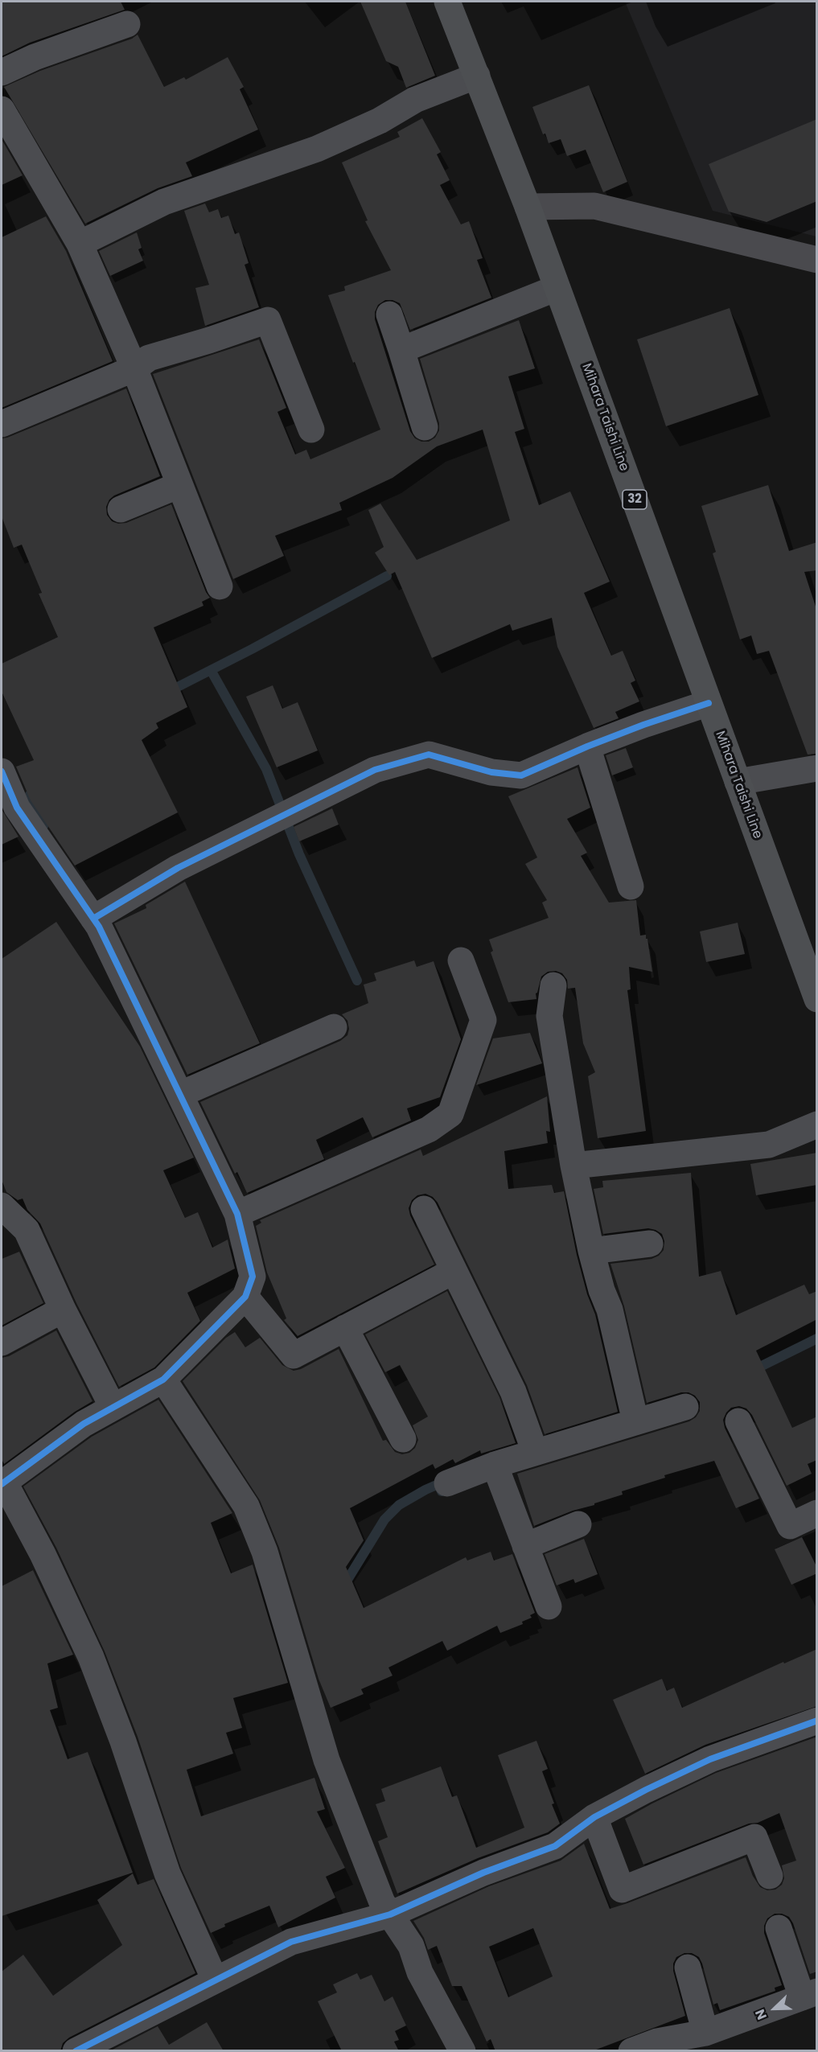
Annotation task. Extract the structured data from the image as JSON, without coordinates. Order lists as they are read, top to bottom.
{
  "streets": {
    "main road": ["Mihara Taishi Line", "32"]
  },
  "north": "bottom left"
}
